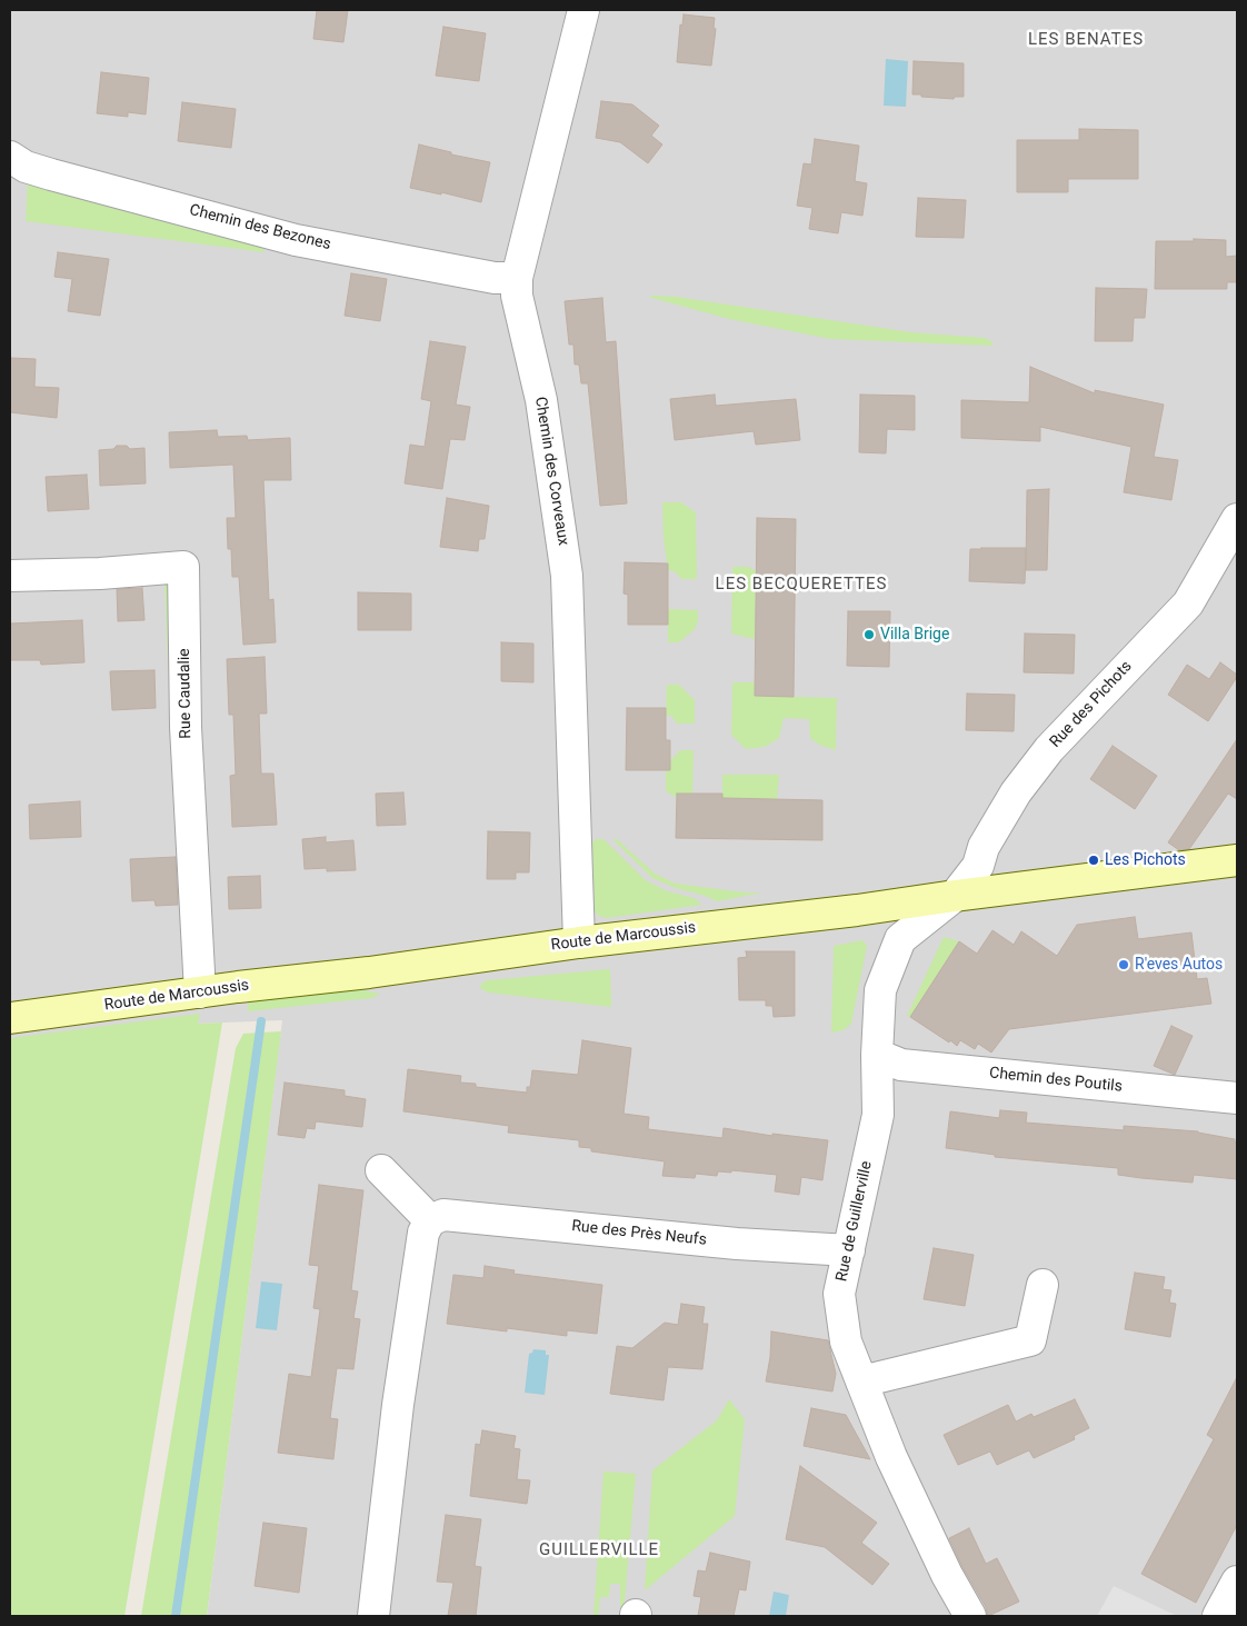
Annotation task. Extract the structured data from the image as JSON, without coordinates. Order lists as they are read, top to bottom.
{
  "streets": {
    "main road": ["Route de Marcoussis"],
    "street": [
      "Chemin des Bezones",
      "Chemin des Corveaux",
      "Rue Caudalie",
      "Rue des Pichots",
      "Chemin des Poutils",
      "Rue de Guillerville",
      "Rue des Près Neufs"
    ]
  },
  "crossings": [
    ["Chemin des Bezones", "Chemin des Corveaux"],
    ["Chemin des Corveaux", "Route de Marcoussis"],
    ["Rue Caudalie", "Route de Marcoussis"],
    ["Rue des Pichots", "Route de Marcoussis"],
    ["Rue des Pichots", "Rue de Guillerville"],
    ["Route de Marcoussis", "Rue de Guillerville"],
    ["Chemin des Poutils", "Rue de Guillerville"],
    ["Rue de Guillerville", "Rue des Près Neufs"]
  ],
  "districts": ["LES BENATES", "LES BECQUERETTES", "GUILLERVILLE"],
  "places": ["Villa Brige", "Les Pichots", "R'eves Autos"]
}
